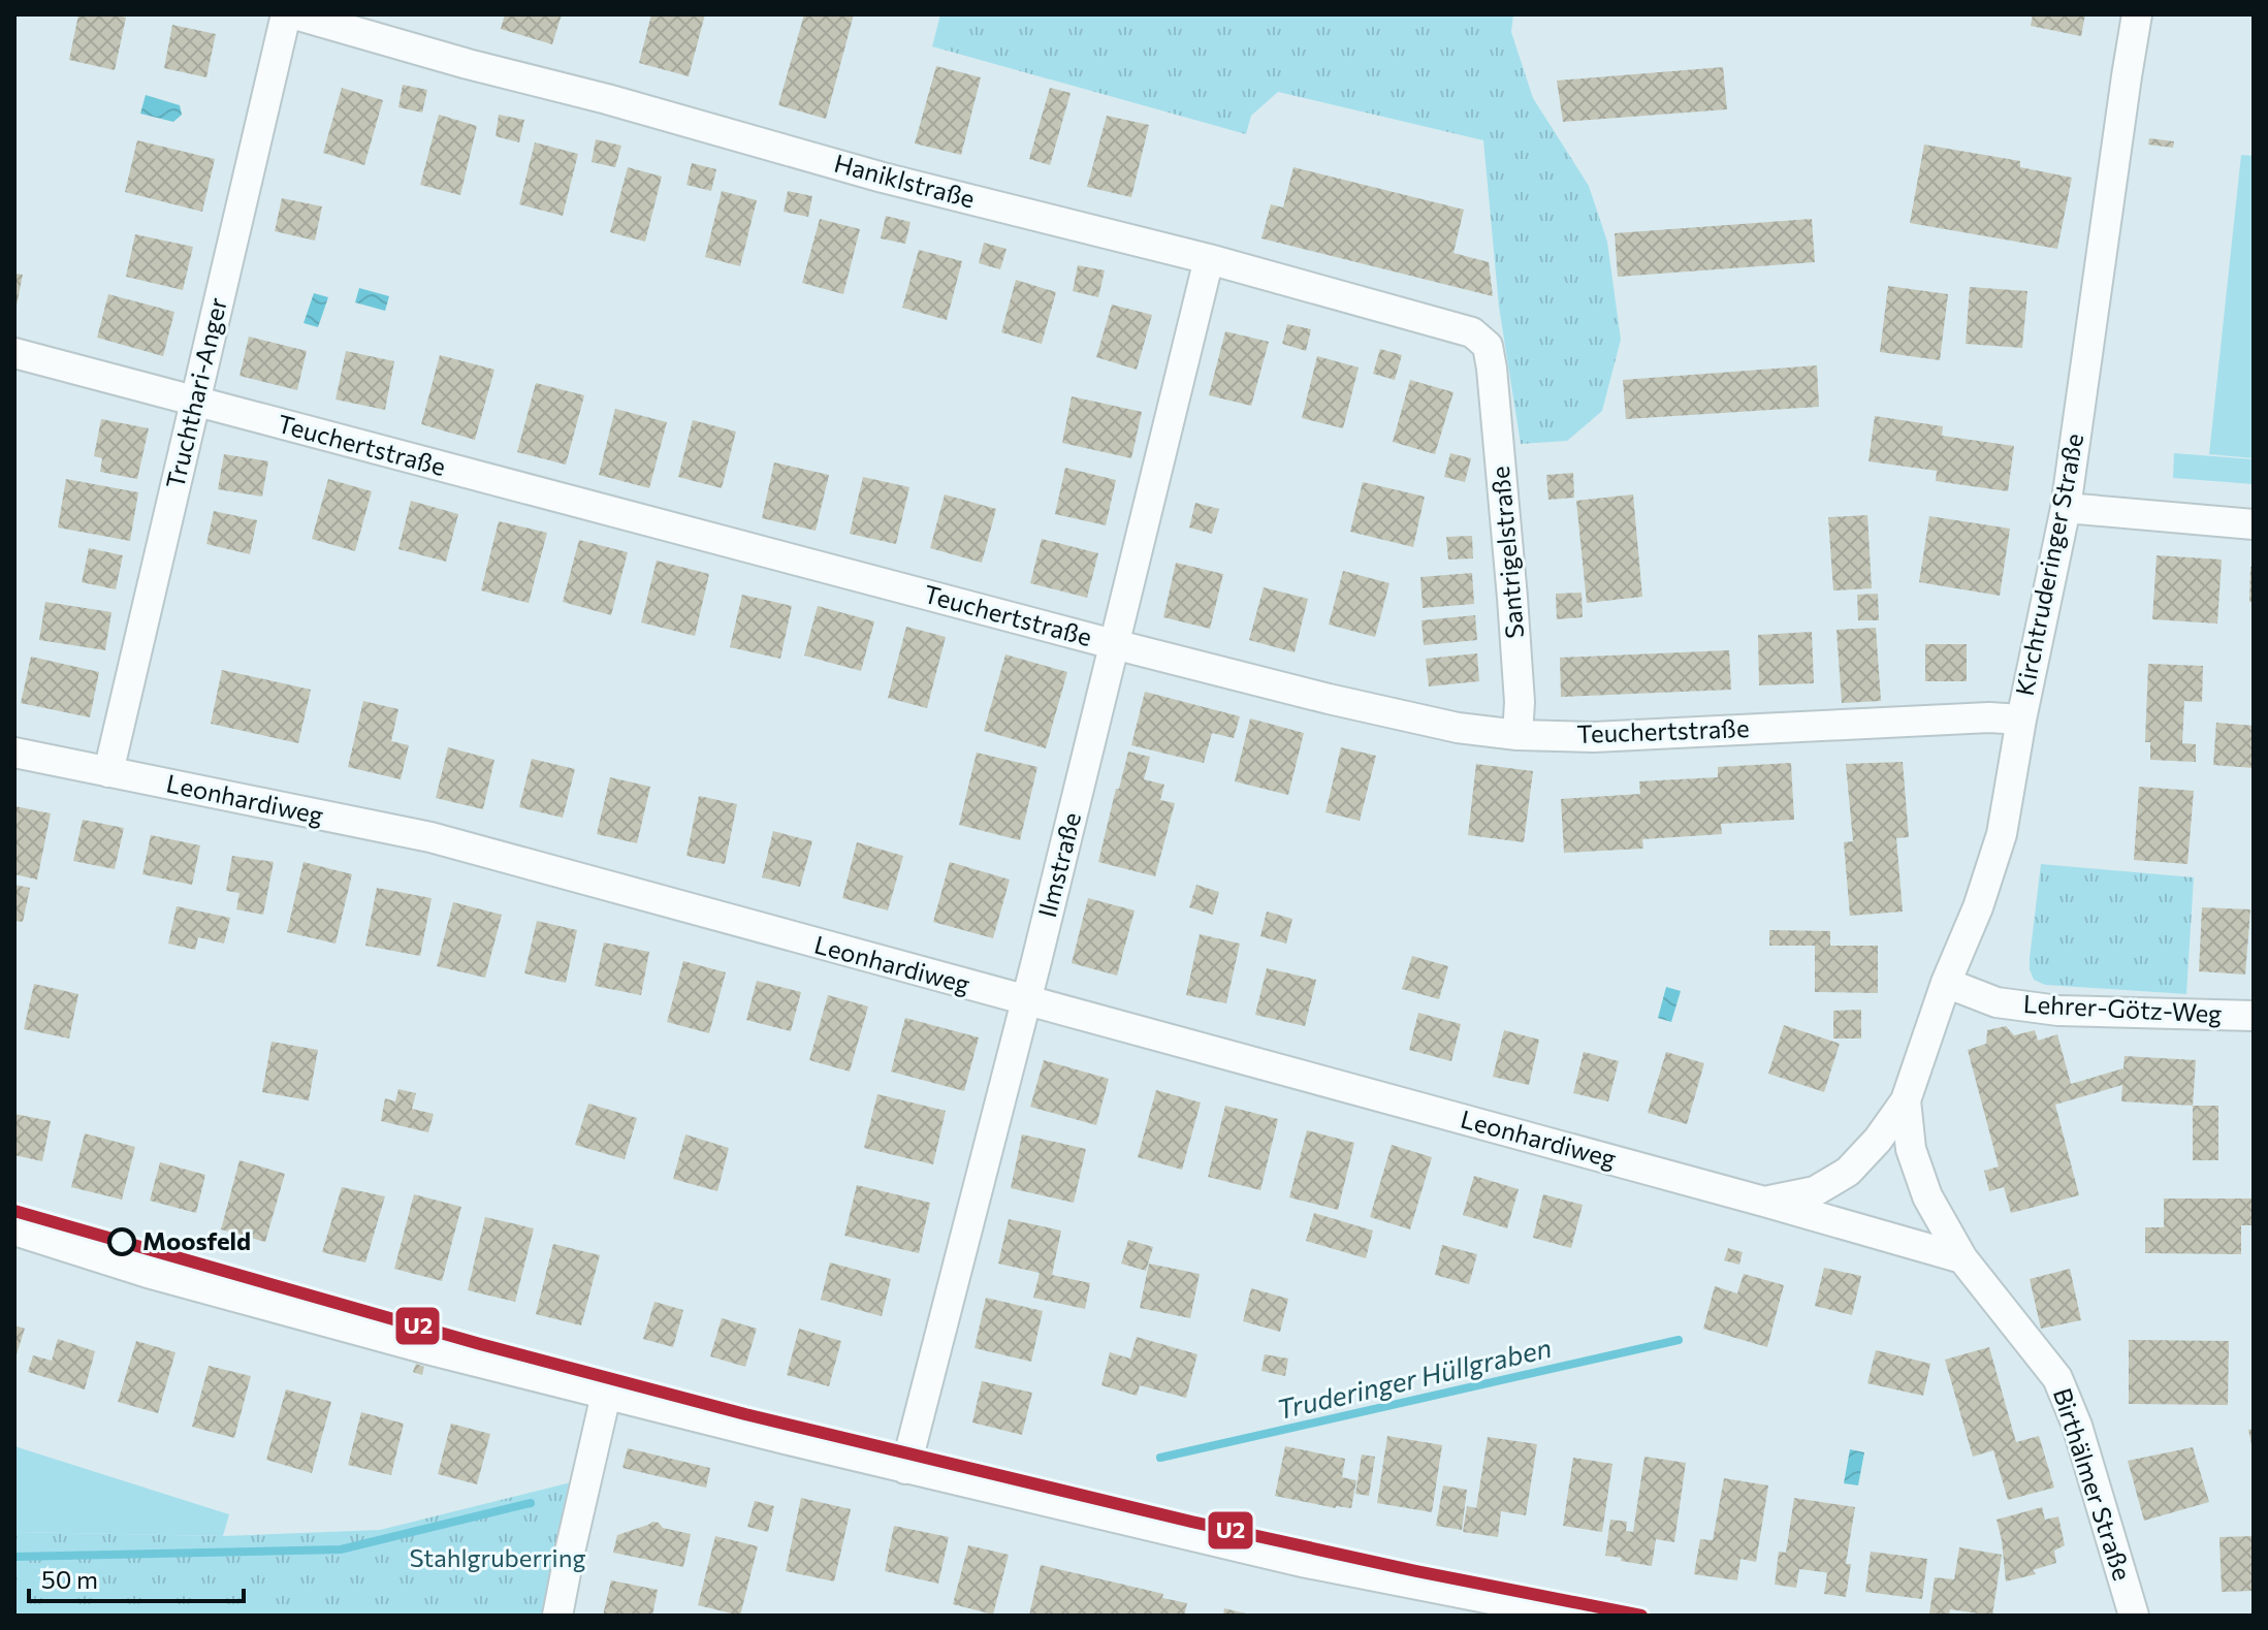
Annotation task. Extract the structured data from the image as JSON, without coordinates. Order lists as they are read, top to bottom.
{
  "streets": {
    "street": [
      "Haniklstraße",
      "Truchthari-Anger",
      "Teuchertstraße",
      "Santrigelstraße",
      "Kirchtruderinger Straße",
      "Leonhardiweg",
      "Ilmstraße",
      "Lehrer-Götz-Weg",
      "Birthälmer Straße"
    ]
  },
  "crossings": [
    ["Haniklstraße", "Santrigelstraße"],
    ["Haniklstraße", "Ilmstraße"],
    ["Truchthari-Anger", "Teuchertstraße"],
    ["Truchthari-Anger", "Leonhardiweg"],
    ["Teuchertstraße", "Santrigelstraße"],
    ["Teuchertstraße", "Kirchtruderinger Straße"],
    ["Teuchertstraße", "Ilmstraße"],
    ["Kirchtruderinger Straße", "Leonhardiweg"],
    ["Kirchtruderinger Straße", "Lehrer-Götz-Weg"],
    ["Kirchtruderinger Straße", "Birthälmer Straße"],
    ["Leonhardiweg", "Ilmstraße"],
    ["Leonhardiweg", "Birthälmer Straße"]
  ],
  "water": ["Truderinger Hüllgraben"],
  "parks": ["Stahlgruberring"],
  "places": ["Moosfeld"],
  "lines": ["transit line U2"],
  "scale_bar": "50 m"
}
